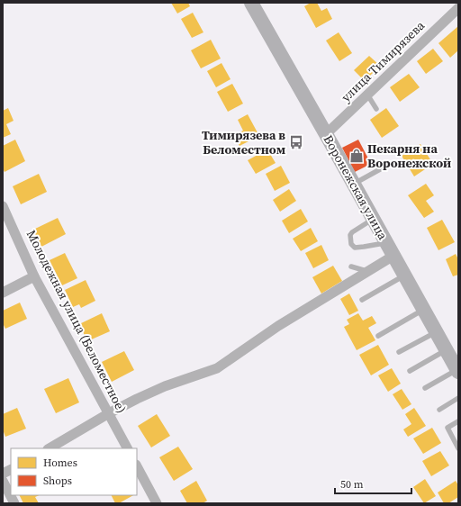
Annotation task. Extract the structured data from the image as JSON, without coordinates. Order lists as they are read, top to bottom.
{
  "streets": {
    "street": ["улица Тимирязева", "Воронежская улица", "Молодежная улица (Беломестное)"]
  },
  "crossings": [
    ["улица Тимирязева", "Воронежская улица"]
  ],
  "places": {
    "bus stop": ["Тимирязева в Беломестном"],
    "shop": ["Пекарня на Воронежской"]
  },
  "legend": ["Homes", "Shops"],
  "scale_bar": "50 m"
}
